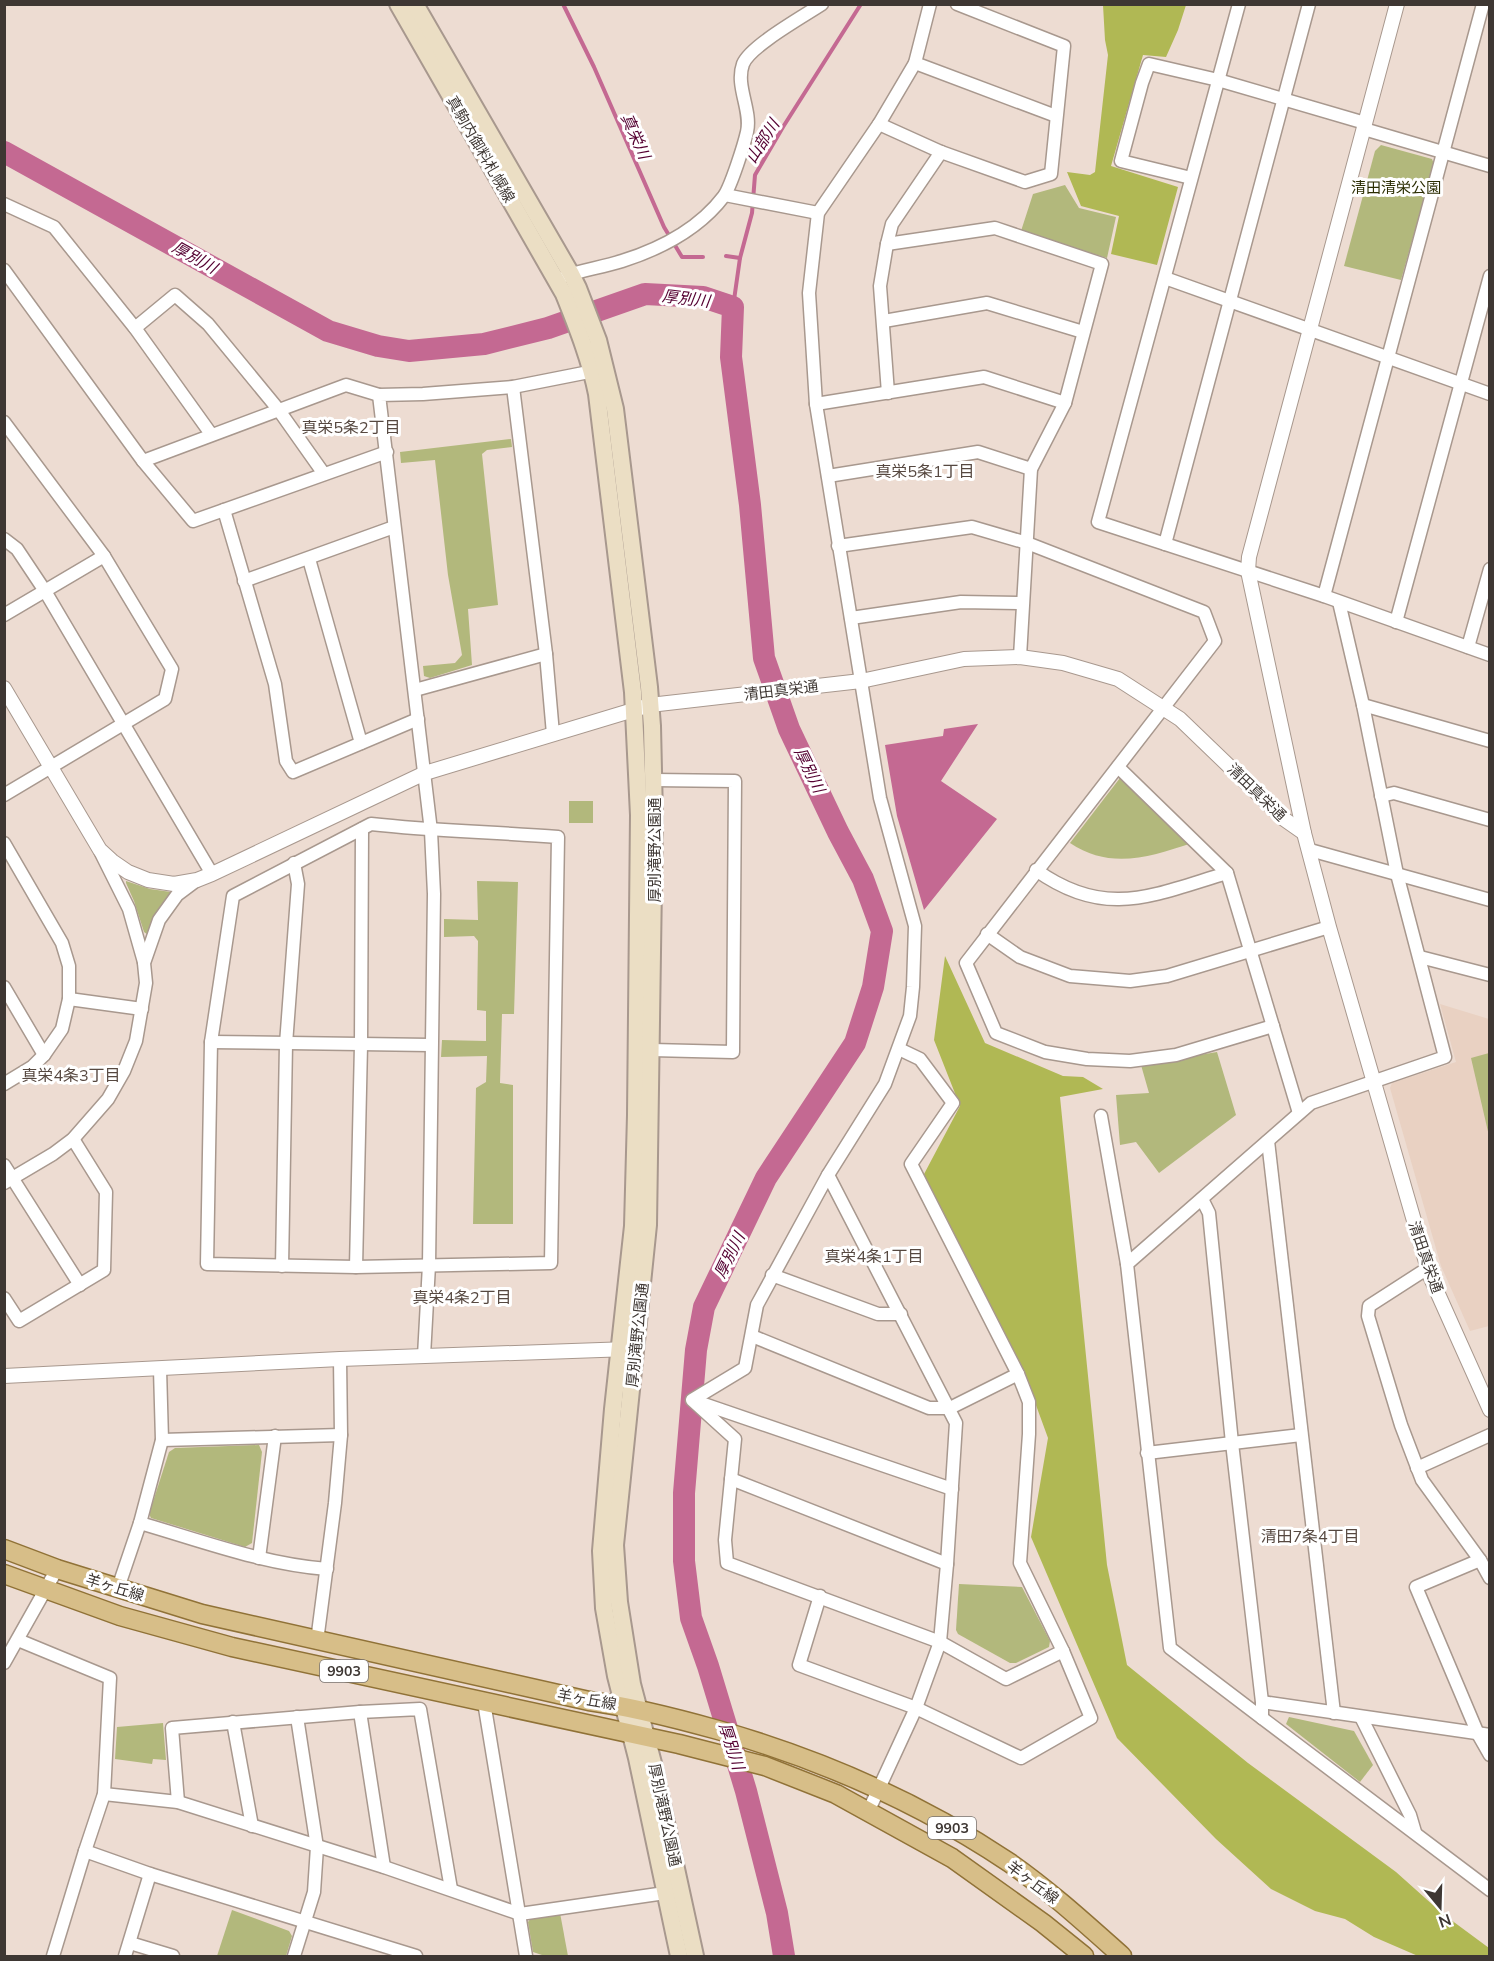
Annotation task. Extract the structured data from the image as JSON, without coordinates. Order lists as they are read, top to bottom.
{
  "streets": {
    "main road": [
      "真駒内御料札幌線",
      "厚別滝野公園通",
      "羊ヶ丘線",
      "9903"
    ],
    "street": ["清田真栄通"]
  },
  "crossings": [
    ["真駒内御料札幌線", "清田真栄通"],
    ["真駒内御料札幌線", "厚別滝野公園通"],
    ["清田真栄通", "厚別滝野公園通"],
    ["厚別滝野公園通", "羊ヶ丘線"]
  ],
  "districts": [
    "真栄5条2丁目",
    "真栄5条1丁目",
    "真栄4条3丁目",
    "真栄4条1丁目",
    "真栄4条2丁目",
    "清田7条4丁目"
  ],
  "water": ["真栄川", "山部川", "厚別川"],
  "parks": ["清田清栄公園"],
  "north": "bottom"
}
